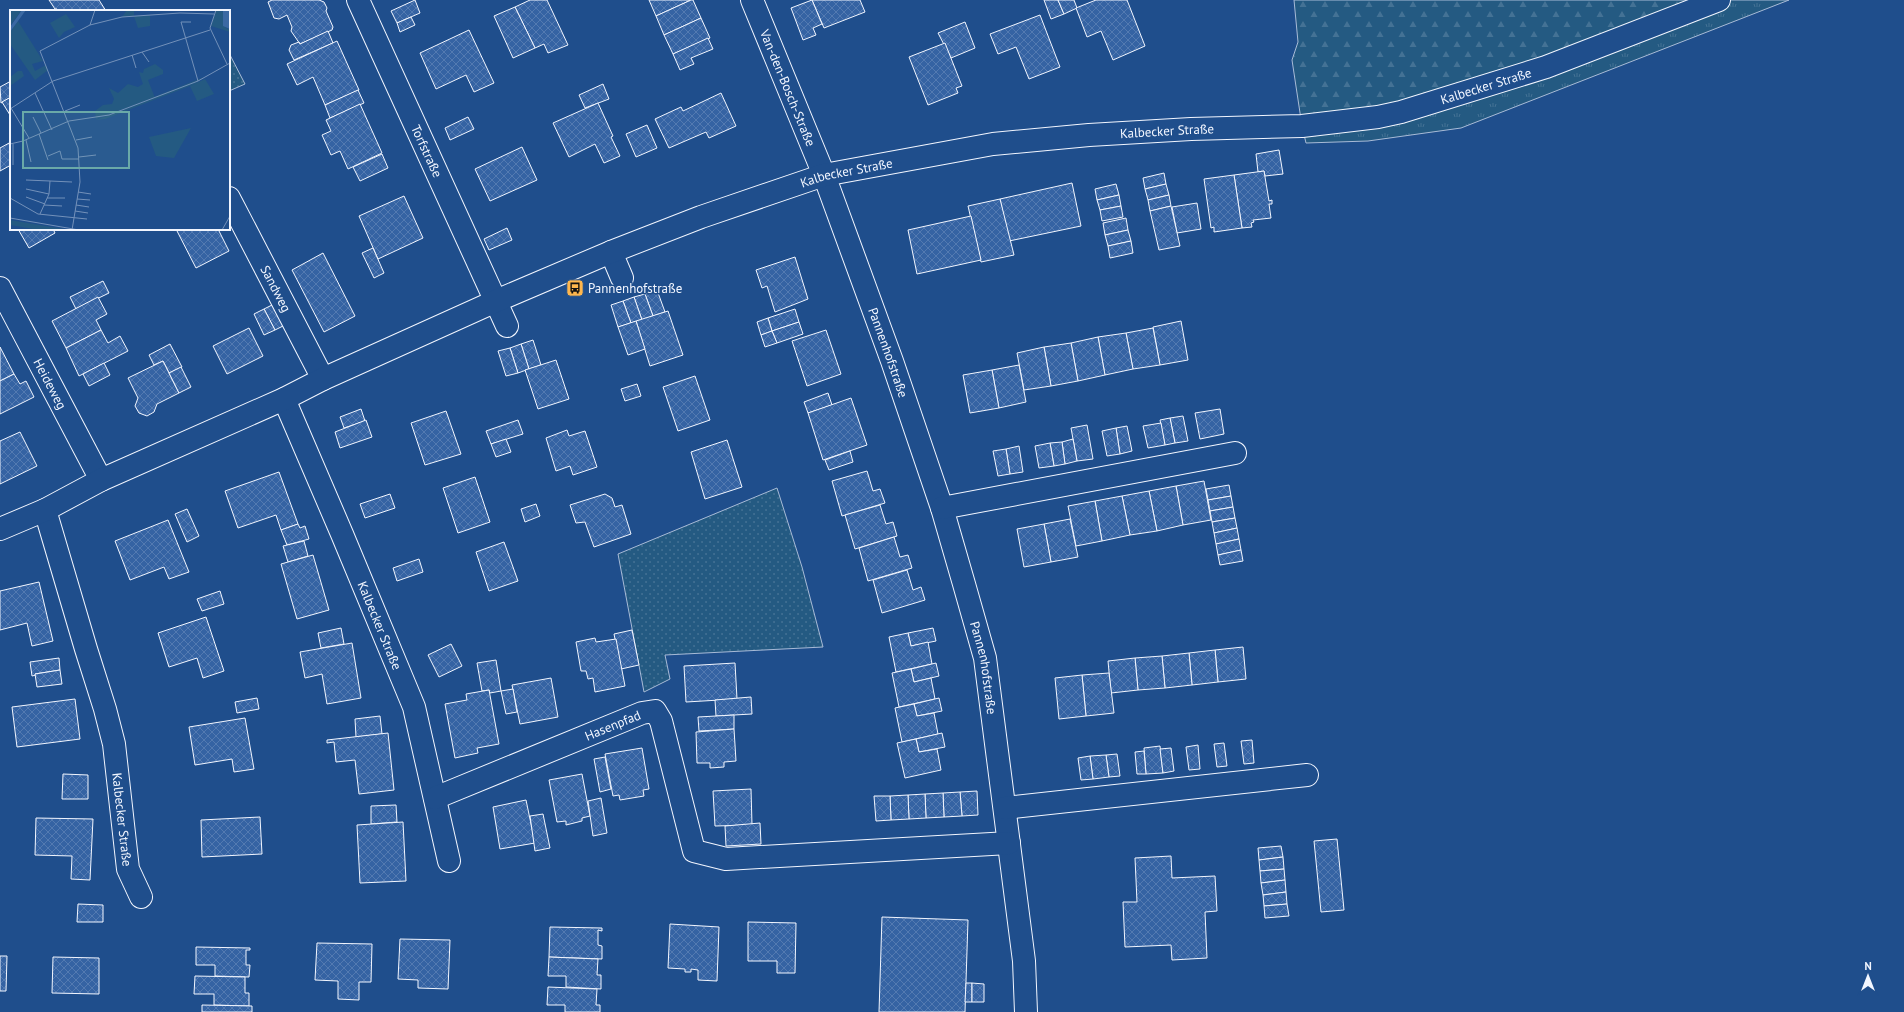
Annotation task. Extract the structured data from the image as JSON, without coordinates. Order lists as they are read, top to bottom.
{
  "streets": {
    "street": [
      "Kalbecker Straße",
      "Van-den-Bosch-Straße",
      "Torfstraße",
      "Sandweg",
      "Pannenhofstraße",
      "Heideweg",
      "Hasenpfad"
    ]
  },
  "crossings": [
    ["Kalbecker Straße", "Van-den-Bosch-Straße"],
    ["Kalbecker Straße", "Torfstraße"],
    ["Kalbecker Straße", "Sandweg"],
    ["Kalbecker Straße", "Pannenhofstraße"],
    ["Kalbecker Straße", "Heideweg"],
    ["Kalbecker Straße", "Hasenpfad"],
    ["Van-den-Bosch-Straße", "Pannenhofstraße"],
    ["Pannenhofstraße", "Hasenpfad"]
  ],
  "places": {
    "bus stop": ["Pannenhofstraße"]
  },
  "north": "top"
}
